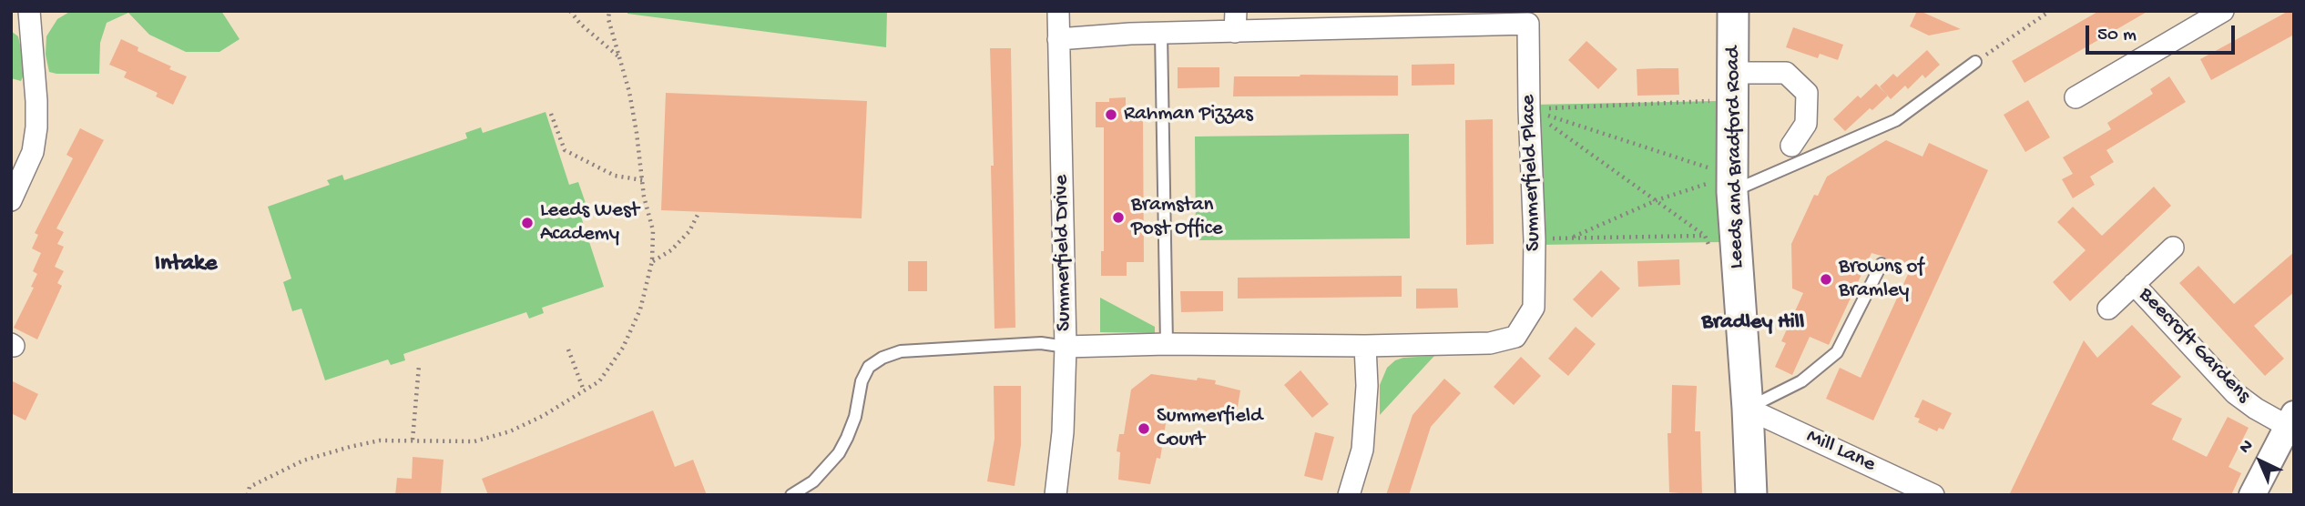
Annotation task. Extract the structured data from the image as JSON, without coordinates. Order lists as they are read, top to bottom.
{
  "streets": {
    "main road": ["Leeds and Bradford Road"],
    "street": [
      "Summerfield Place",
      "Summerfield Drive",
      "Beecroft Gardens",
      "Mill Lane"
    ]
  },
  "crossings": [
    ["Leeds and Bradford Road", "Mill Lane"],
    ["Summerfield Place", "Summerfield Drive"]
  ],
  "districts": ["Intake", "Bradley Hill"],
  "places": [
    "Rahman Pizzas",
    "Bramstan Post Office",
    "Leeds West Academy",
    "Browns of Bramley",
    "Summerfield Court"
  ],
  "scale_bar": "50 m",
  "north": "top left"
}
